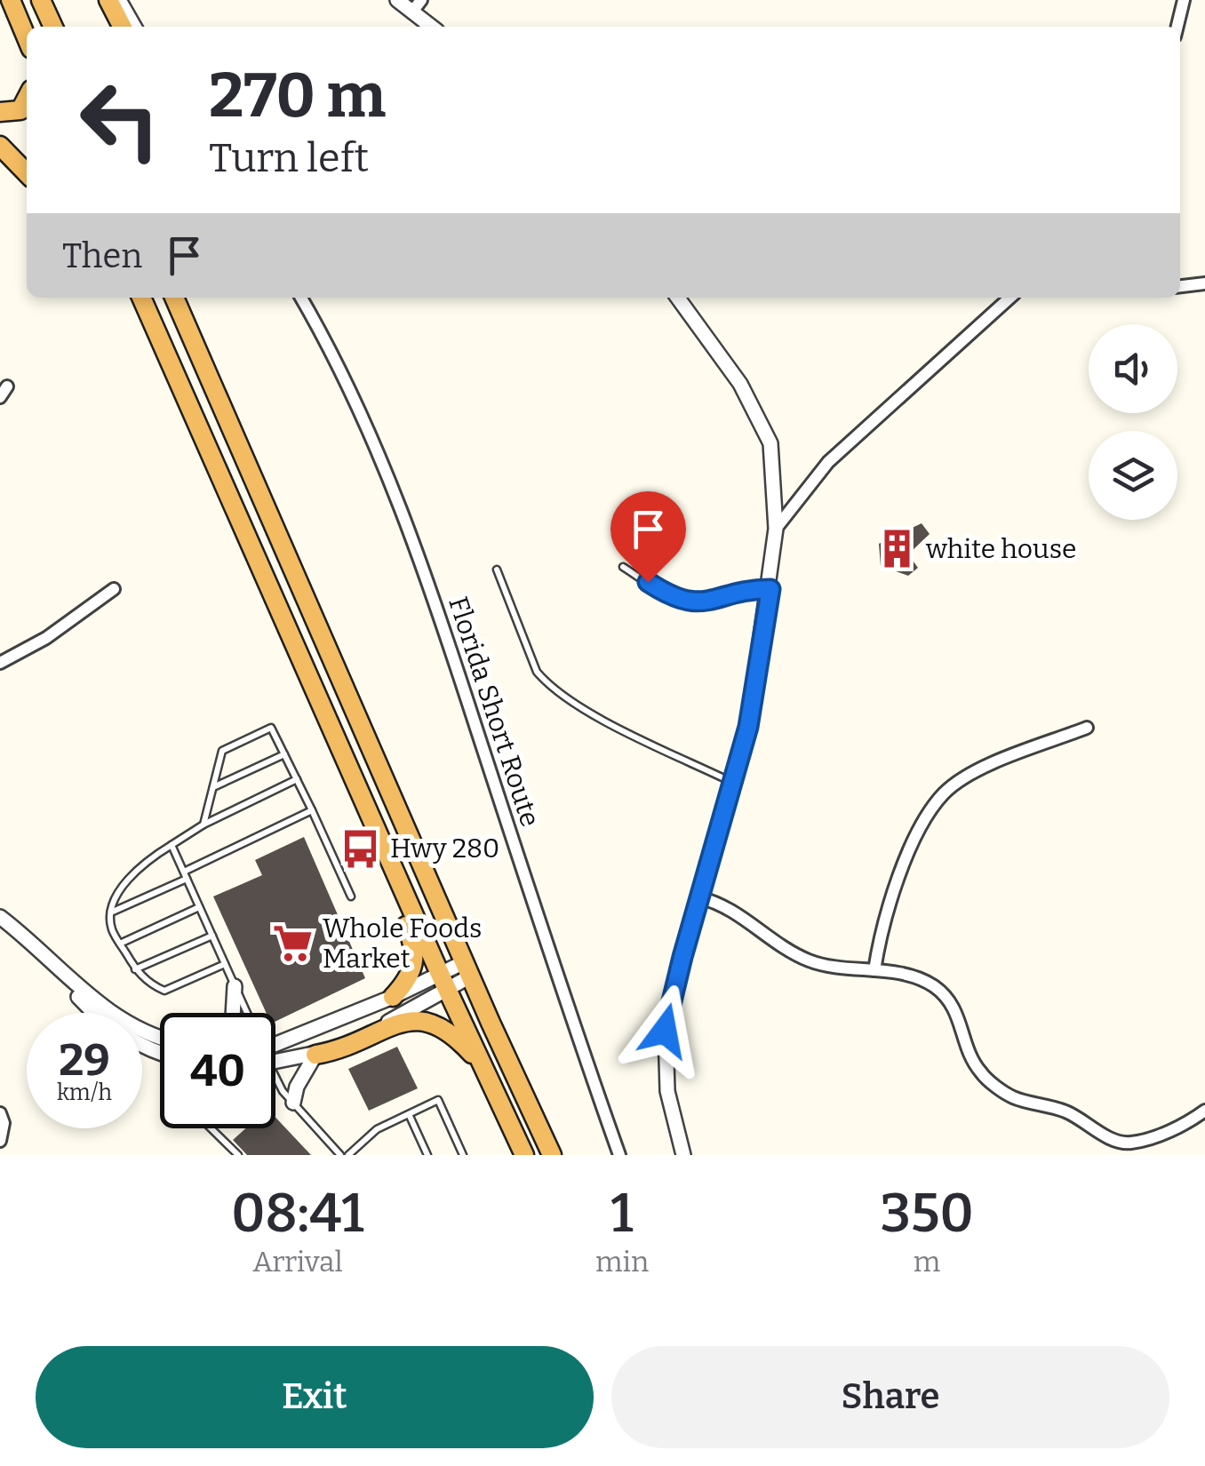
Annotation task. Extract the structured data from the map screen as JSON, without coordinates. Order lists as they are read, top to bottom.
{
  "streets": {
    "street": ["Florida Short Route"]
  },
  "places": {
    "building": ["white house"],
    "bus stop": ["Hwy 280"],
    "supermarket": ["Whole Foods Market"]
  },
  "page": {
    "turn": ["270 m", "Turn left"],
    "then": "Then",
    "speed": "29 km/h",
    "limit": "40",
    "eta": [
      "08:41",
      "Arrival",
      "1",
      "min",
      "350",
      "m"
    ],
    "buttons": ["Exit", "Share"]
  }
}
